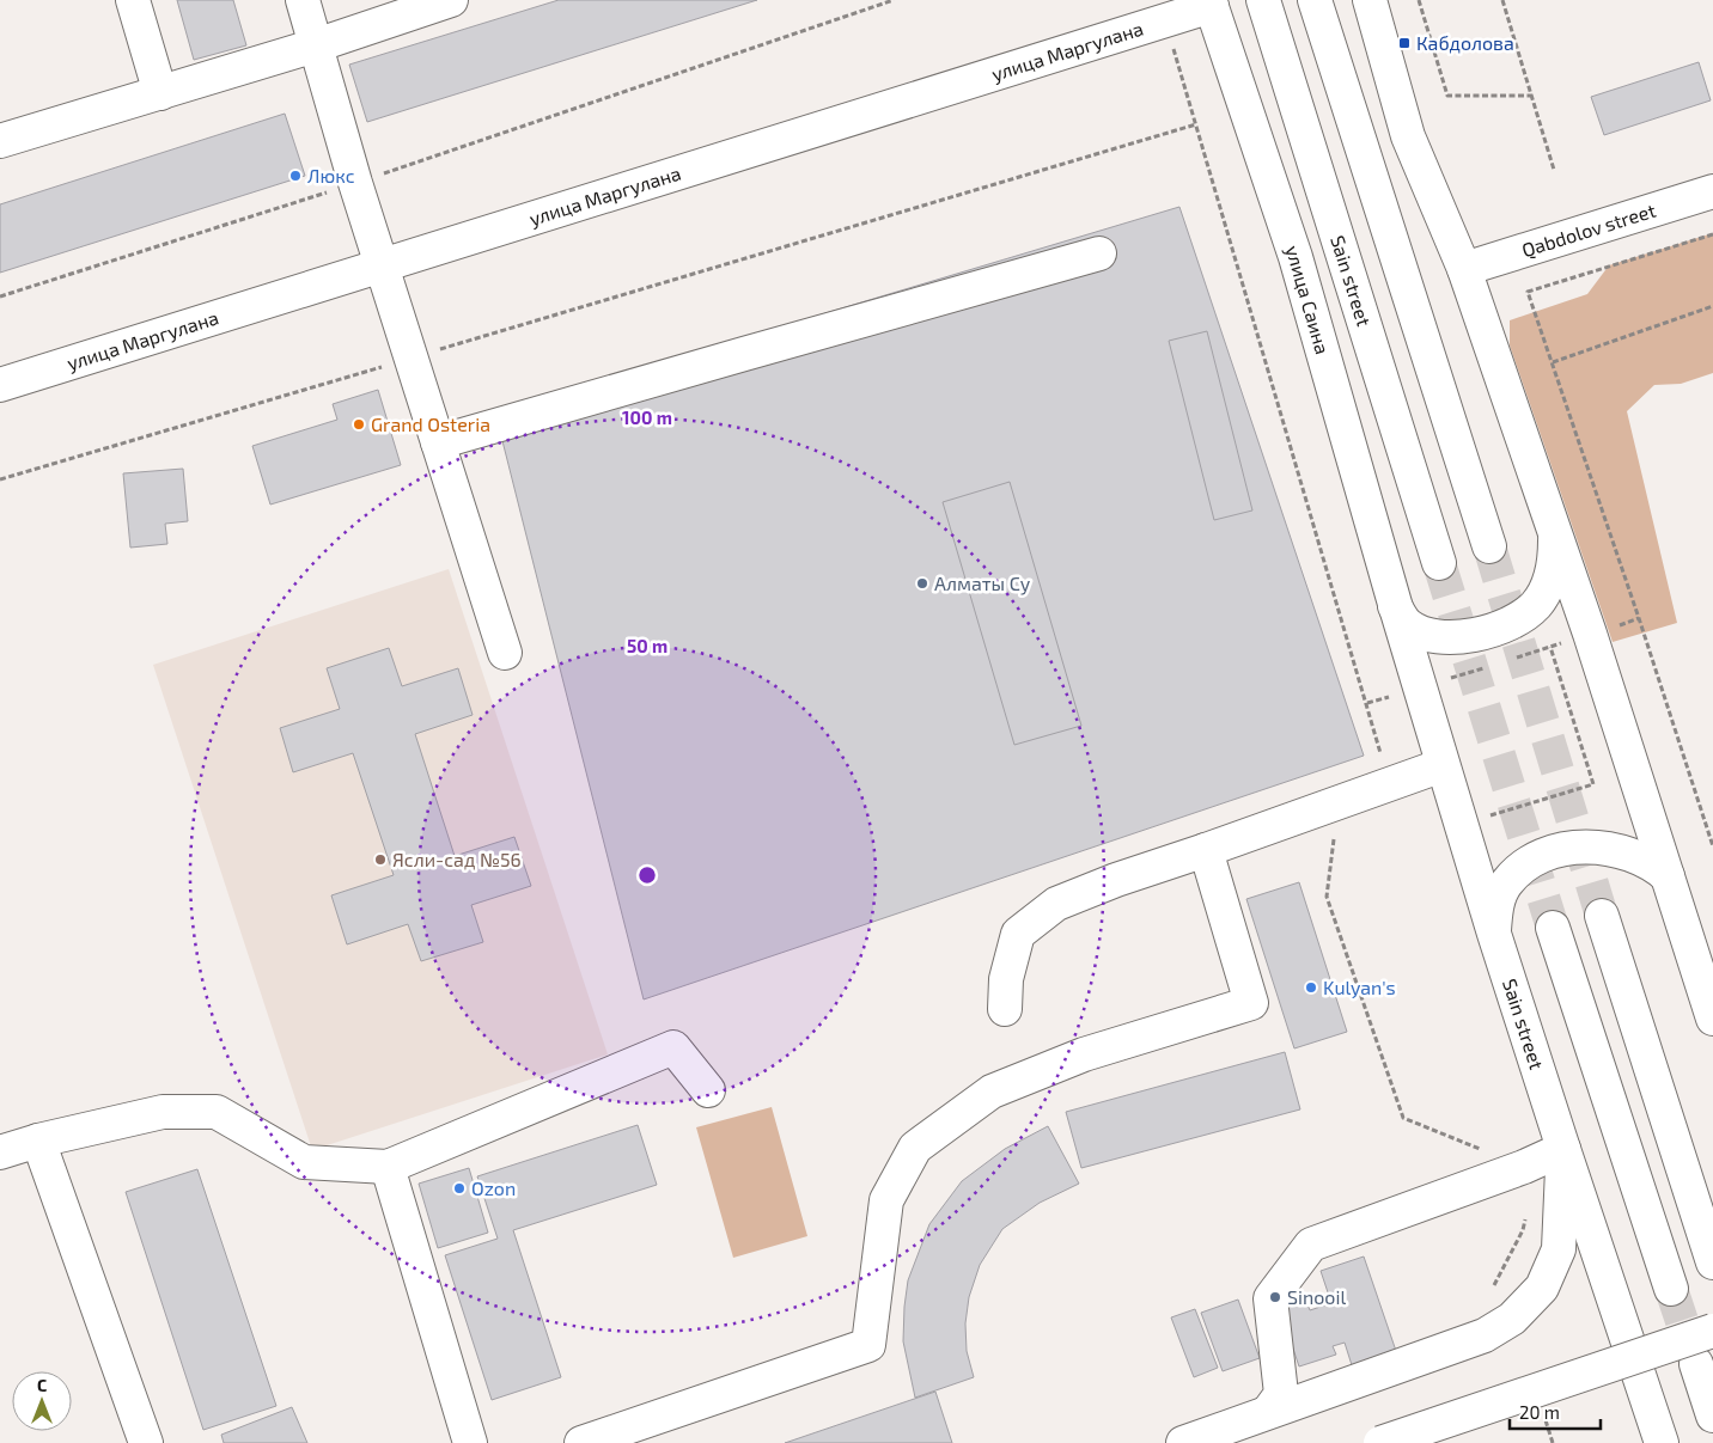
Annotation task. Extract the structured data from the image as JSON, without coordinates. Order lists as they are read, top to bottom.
{
  "streets": {
    "main road": [
      "улица Маргулана",
      "Qabdolov street",
      "Sain street",
      "улица Саина"
    ]
  },
  "crossings": [
    ["улица Маргулана", "улица Саина"],
    ["Sain street", "улица Саина"]
  ],
  "places": {
    "transit": ["Кабдолова"],
    "other": [
      "Люкс",
      "Grand Osteria",
      "Алматы Су",
      "Ясли-сад №56",
      "Kulyan's",
      "Ozon",
      "Sinooil"
    ]
  },
  "scale_bar": "20 m",
  "north": "top",
  "rings": ["100 m", "50 m"]
}
